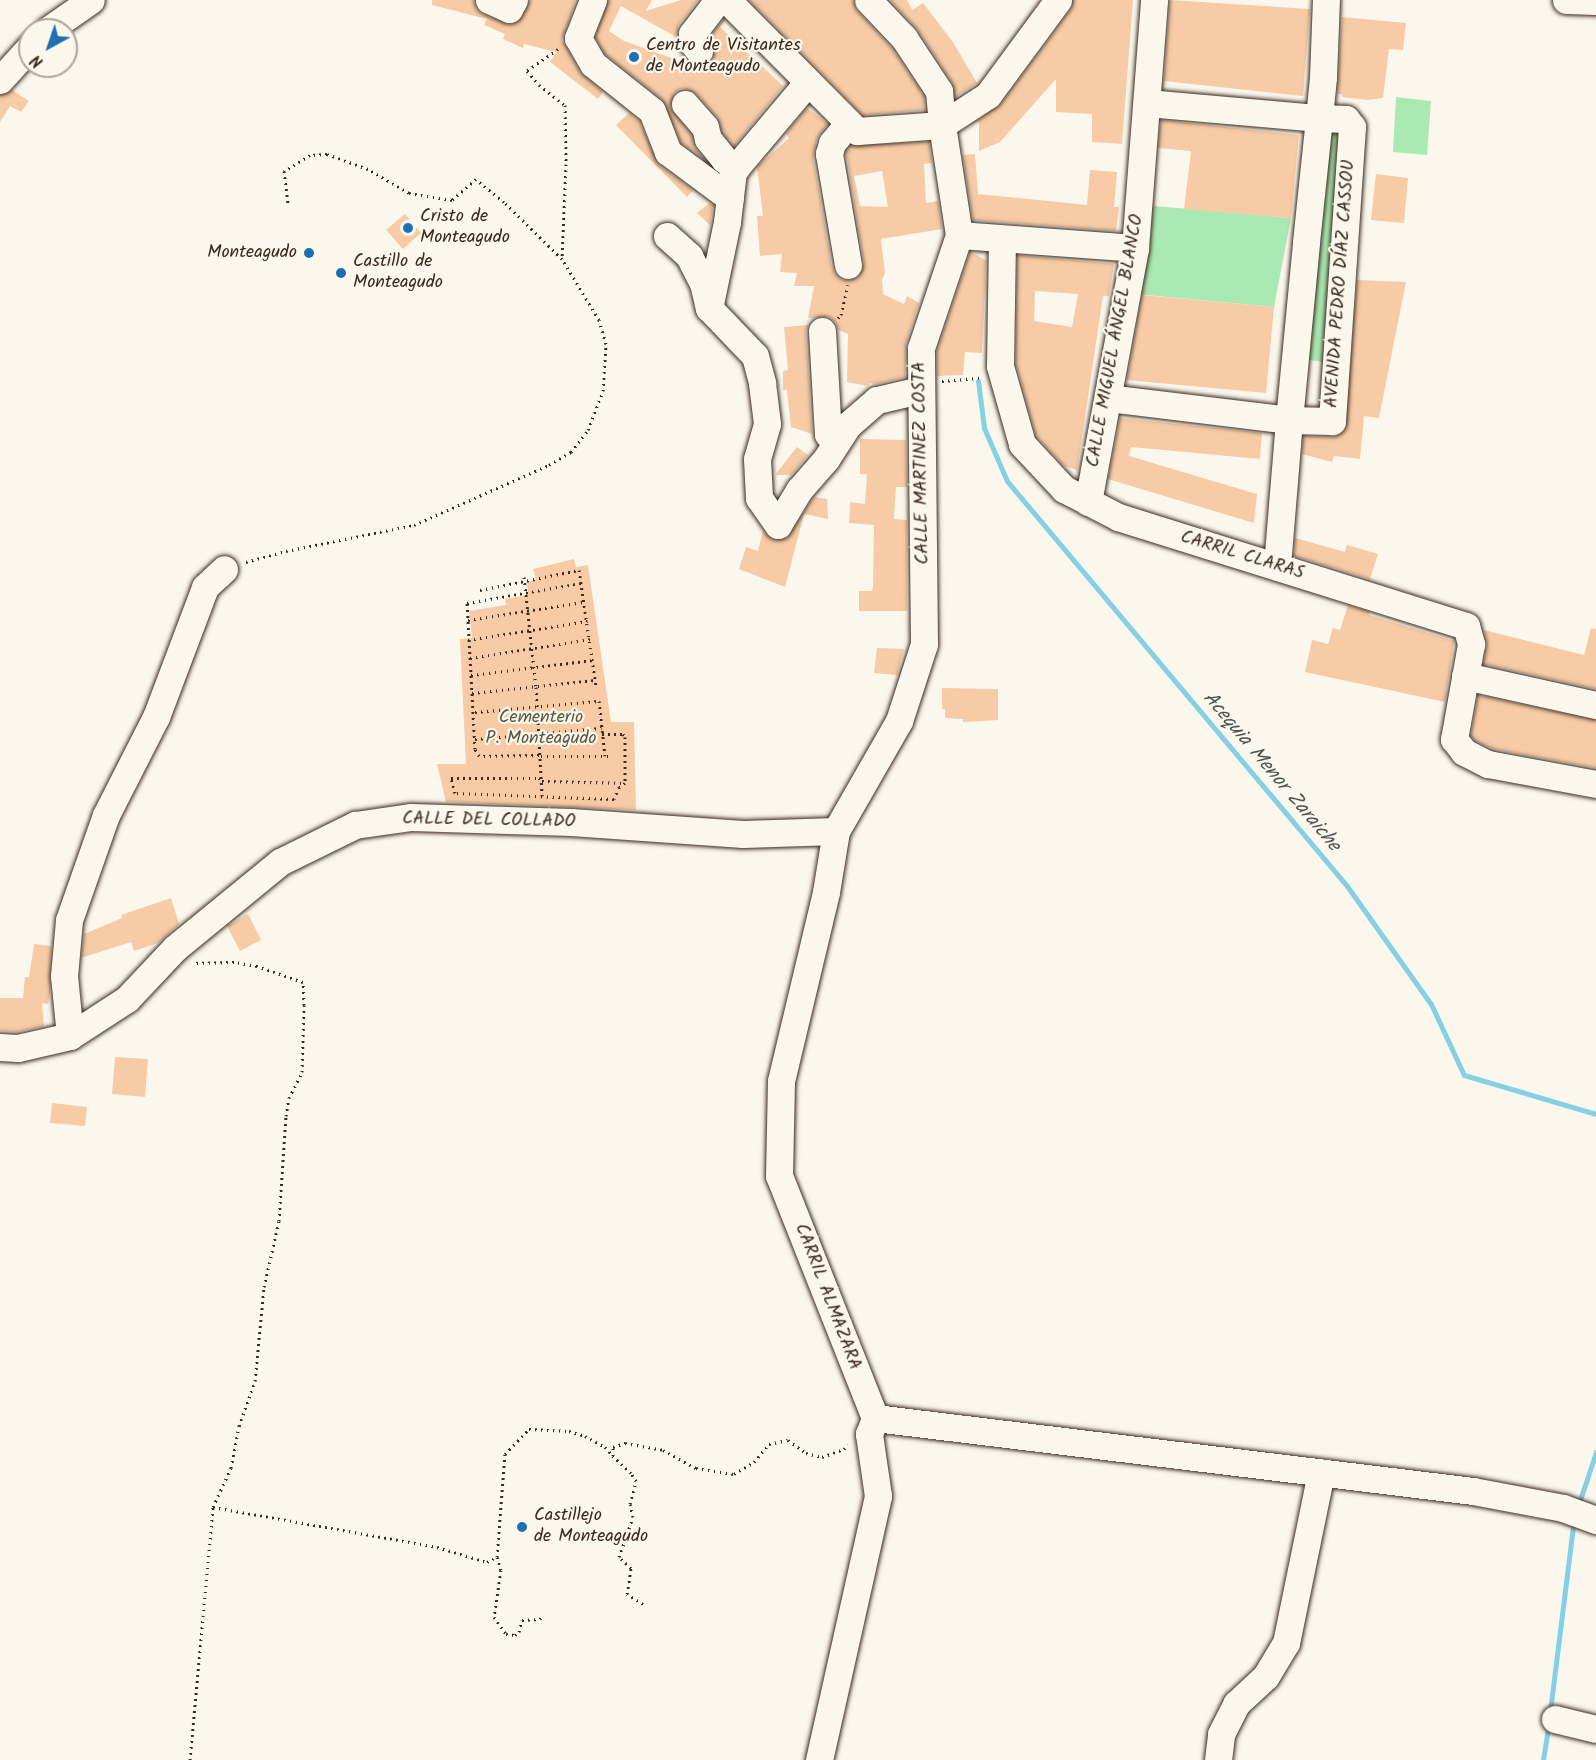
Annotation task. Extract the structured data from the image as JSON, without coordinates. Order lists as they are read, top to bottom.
{
  "streets": {
    "street": [
      "AVENIDA PEDRO DÍAZ CASSOU",
      "CALLE MIGUEL ÁNGEL BLANCO",
      "CALLE MARTINEZ COSTA",
      "CARRIL CLARAS",
      "CALLE DEL COLLADO",
      "CARRIL ALMAZARA"
    ]
  },
  "crossings": [
    ["CALLE MIGUEL ÁNGEL BLANCO", "CARRIL CLARAS"],
    ["CALLE MARTINEZ COSTA", "CALLE DEL COLLADO"],
    ["CALLE MARTINEZ COSTA", "CARRIL ALMAZARA"],
    ["CALLE DEL COLLADO", "CARRIL ALMAZARA"]
  ],
  "water": ["Acequia Menor Zaraiche"],
  "parks": ["Cementerio P. Monteagudo"],
  "places": [
    "Centro de Visitantes de Monteagudo",
    "Cristo de Monteagudo",
    "Monteagudo",
    "Castillo de Monteagudo",
    "Castillejo de Monteagudo"
  ],
  "north": "bottom left"
}
